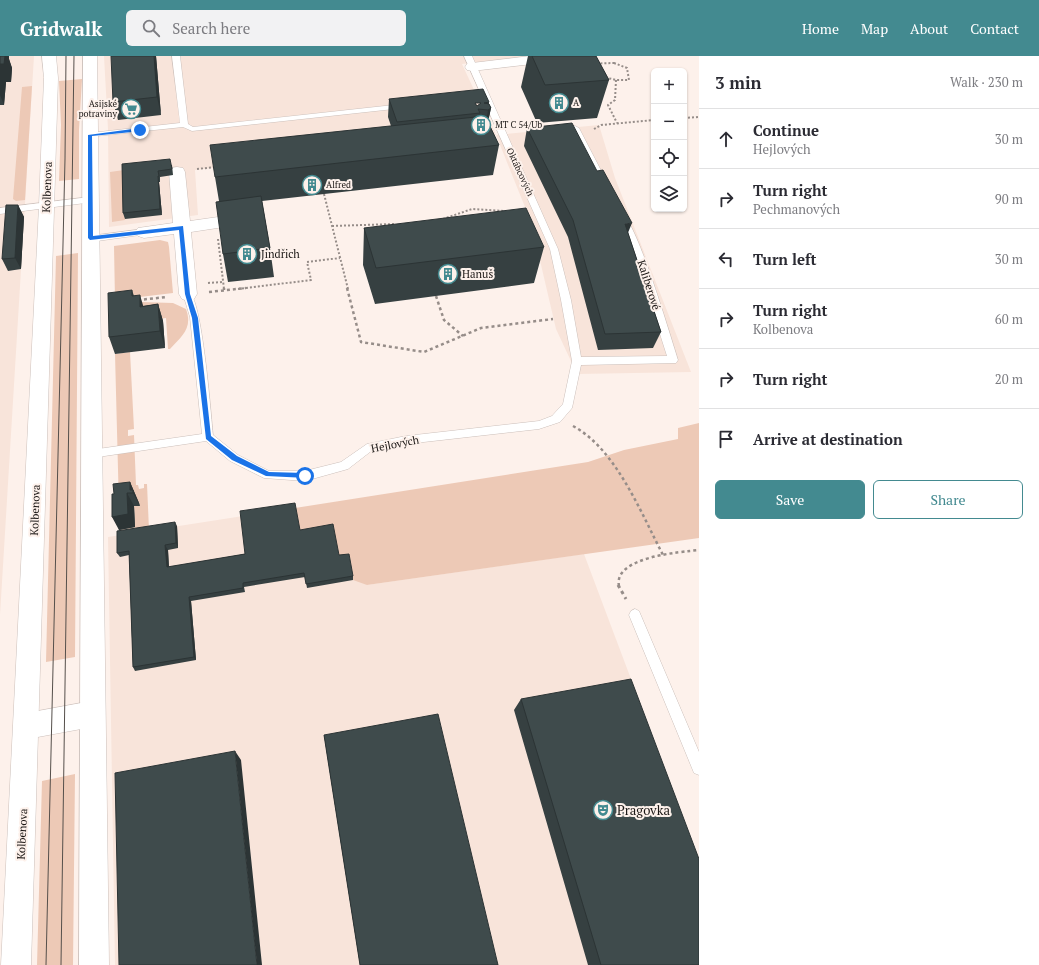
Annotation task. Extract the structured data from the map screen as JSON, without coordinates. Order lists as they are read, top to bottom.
{
  "streets": {
    "main road": ["Oktábcových", "Kolbenova"],
    "lane": ["Kaliberové", "Hejlových"]
  },
  "crossings": [
    ["Oktábcových", "Kaliberové"]
  ],
  "places": {
    "building": [
      "A",
      "MT C 54/Ub",
      "Alfred",
      "Jindřich",
      "Hanuš"
    ],
    "supermarket": ["Asijské potraviny"],
    "theatre": ["Pragovka"]
  },
  "page": {
    "header": "Gridwalk",
    "search": "Search here",
    "nav": [
      "Home",
      "Map",
      "About",
      "Contact"
    ],
    "heading": ["3 min", "Walk · 230 m"],
    "map_buttons": ["+", "−"],
    "list": [
      ["Continue", "Hejlových", "30 m"],
      ["Turn right", "Pechmanových", "90 m"],
      ["Turn left", "30 m"],
      ["Turn right", "Kolbenova", "60 m"],
      ["Turn right", "20 m"],
      "Arrive at destination"
    ],
    "buttons": ["Save", "Share"]
  }
}
